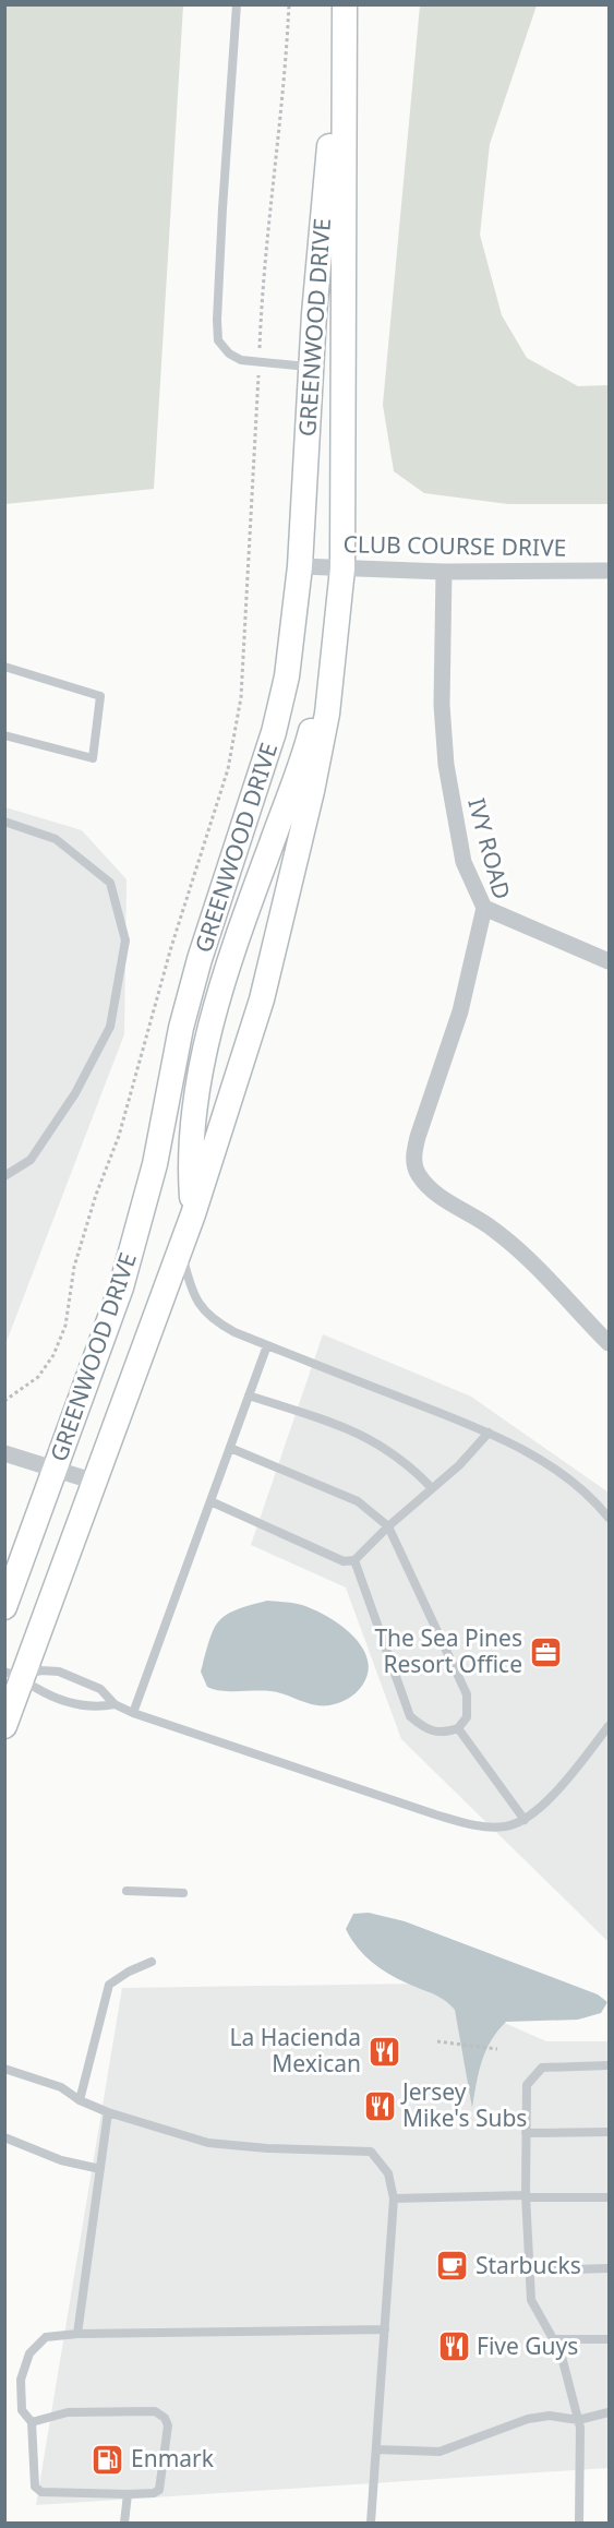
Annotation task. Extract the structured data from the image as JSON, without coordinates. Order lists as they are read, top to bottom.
{
  "streets": {
    "street": ["GREENWOOD DRIVE", "CLUB COURSE DRIVE", "IVY ROAD"]
  },
  "crossings": [
    ["GREENWOOD DRIVE", "CLUB COURSE DRIVE"],
    ["CLUB COURSE DRIVE", "IVY ROAD"]
  ],
  "places": {
    "office": ["The Sea Pines Resort Office"],
    "restaurant": ["La Hacienda Mexican", "Jersey Mike's Subs", "Five Guys"],
    "cafe": ["Starbucks"],
    "fuel station": ["Enmark"]
  }
}
